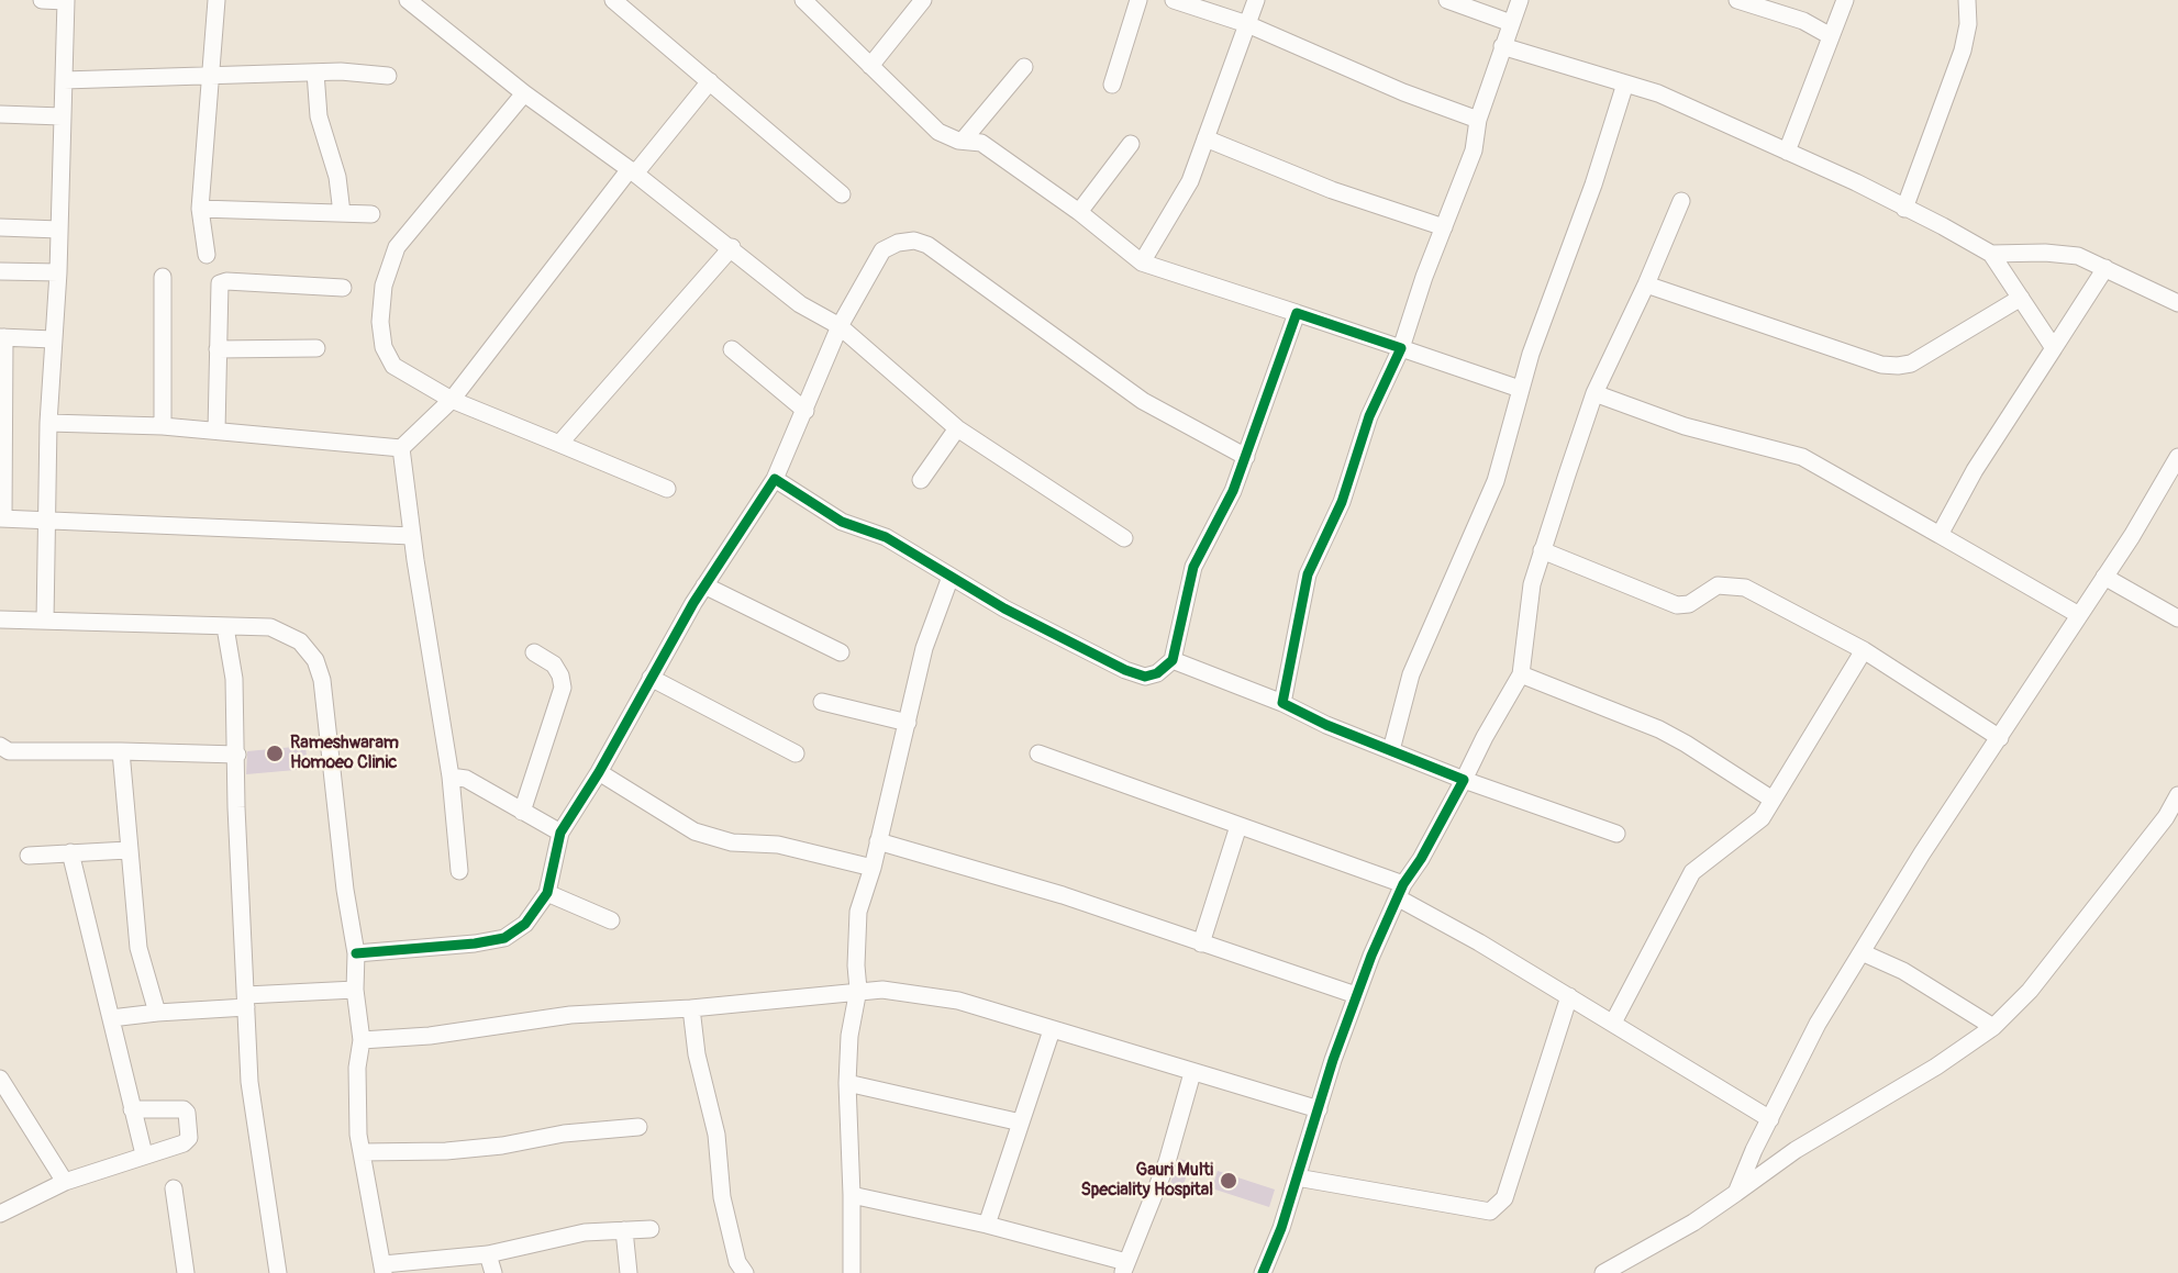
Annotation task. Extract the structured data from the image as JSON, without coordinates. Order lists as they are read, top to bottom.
{
  "places": ["Rameshwaram Homoeo Clinic", "Gauri Multi Speciality Hospital"]
}
